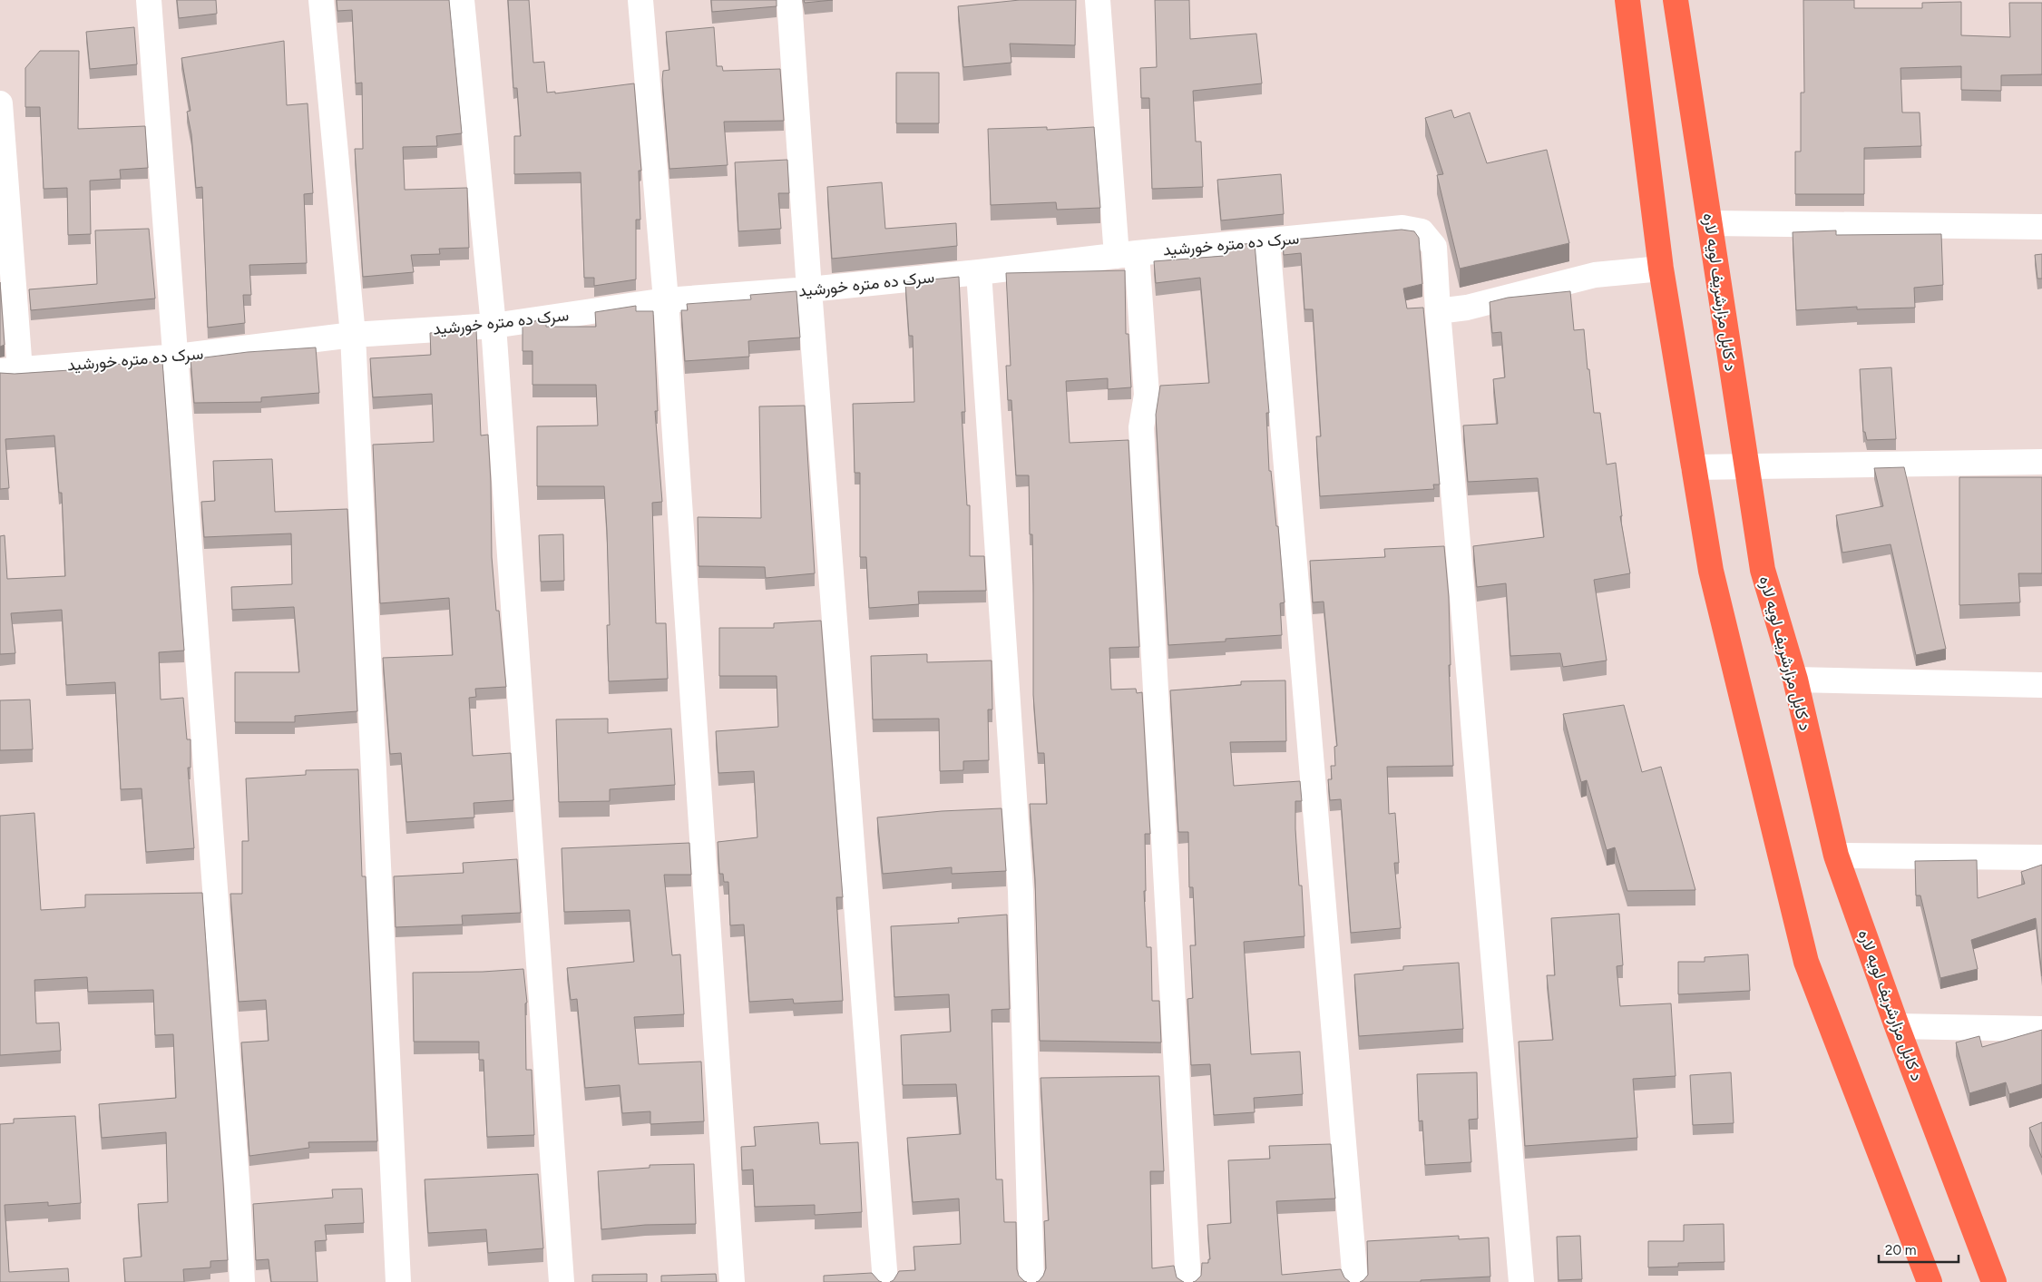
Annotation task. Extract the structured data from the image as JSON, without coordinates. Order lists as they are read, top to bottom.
{
  "streets": {
    "highway": ["د کابل مزارشریف لویه لاره"],
    "street": ["سرک ده متره خورشید"]
  },
  "scale_bar": "20 m"
}
